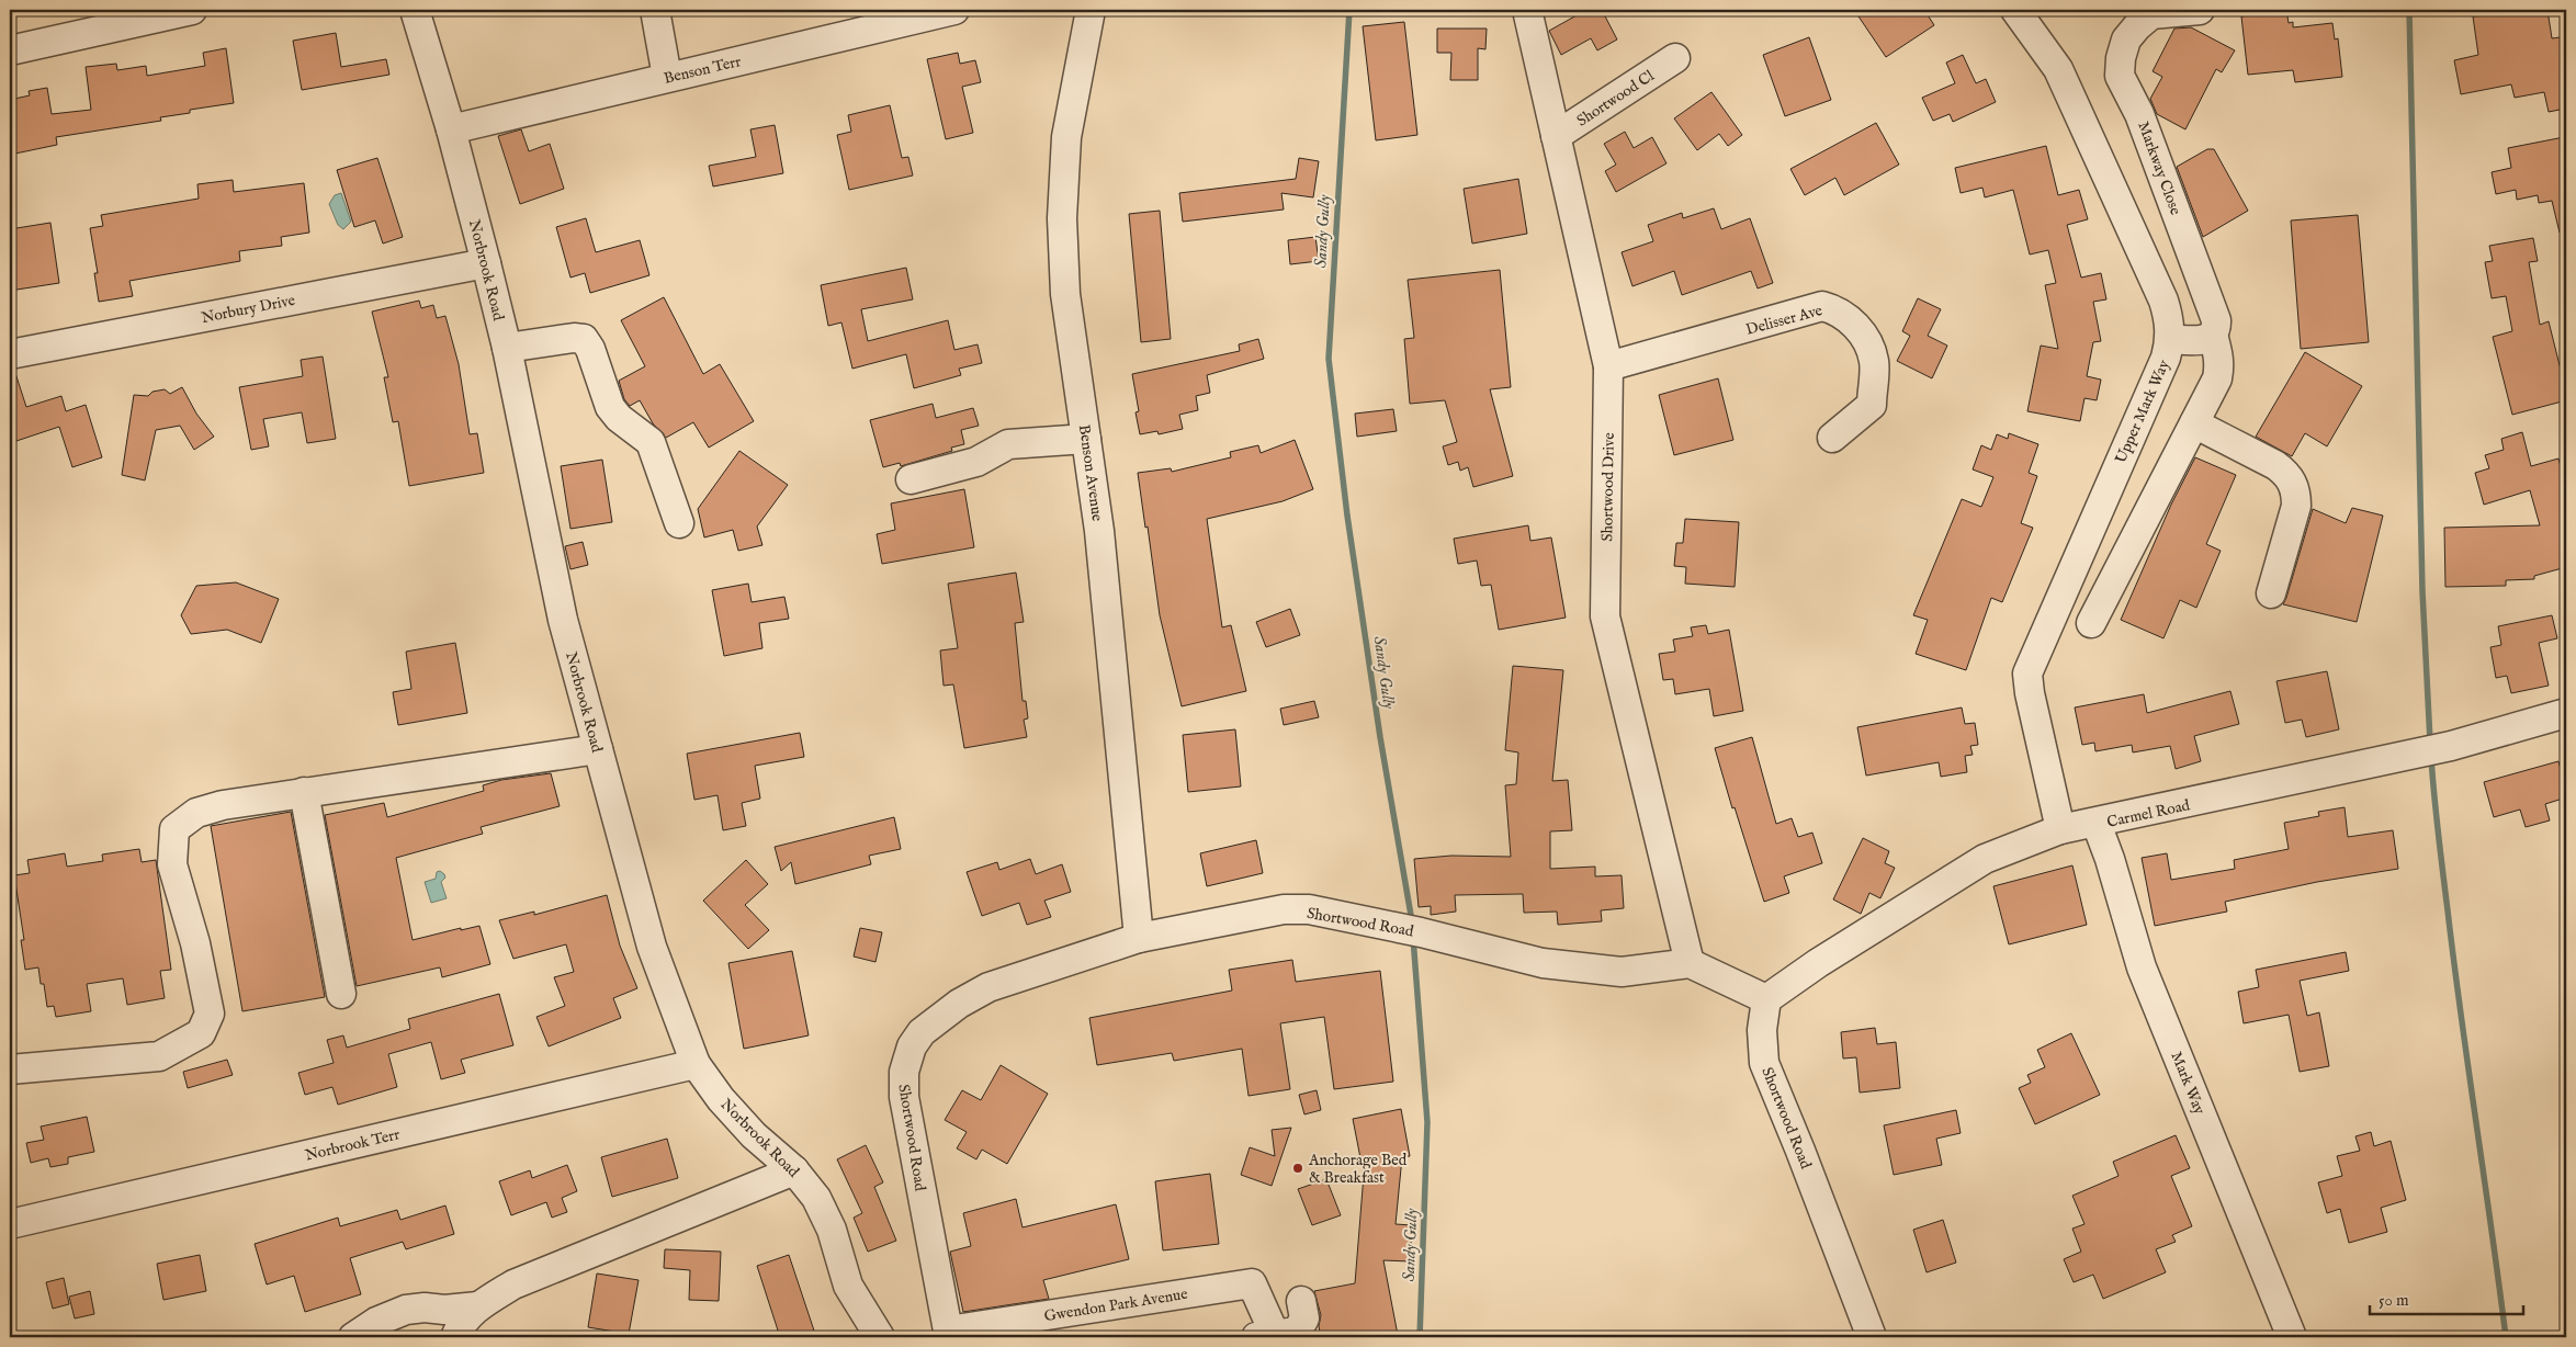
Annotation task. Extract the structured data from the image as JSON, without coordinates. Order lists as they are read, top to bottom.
{
  "streets": {
    "street": [
      "Benson Terr",
      "Shortwood Cl",
      "Markway Close",
      "Norbrook Road",
      "Norbury Drive",
      "Delisser Ave",
      "Upper Mark Way",
      "Benson Avenue",
      "Shortwood Drive",
      "Carmel Road",
      "Shortwood Road",
      "Mark Way",
      "Norbrook Terr",
      "Gwendon Park Avenue"
    ]
  },
  "crossings": [
    ["Benson Terr", "Norbrook Road"],
    ["Shortwood Cl", "Shortwood Drive"],
    ["Norbrook Road", "Norbury Drive"],
    ["Norbrook Road", "Norbrook Terr"],
    ["Delisser Ave", "Shortwood Drive"],
    ["Upper Mark Way", "Carmel Road"],
    ["Benson Avenue", "Shortwood Road"],
    ["Shortwood Drive", "Shortwood Road"],
    ["Carmel Road", "Shortwood Road"],
    ["Carmel Road", "Mark Way"],
    ["Shortwood Road", "Gwendon Park Avenue"]
  ],
  "water": ["Sandy Gully"],
  "places": ["Anchorage Bed & Breakfast"],
  "scale_bar": "50 m"
}
